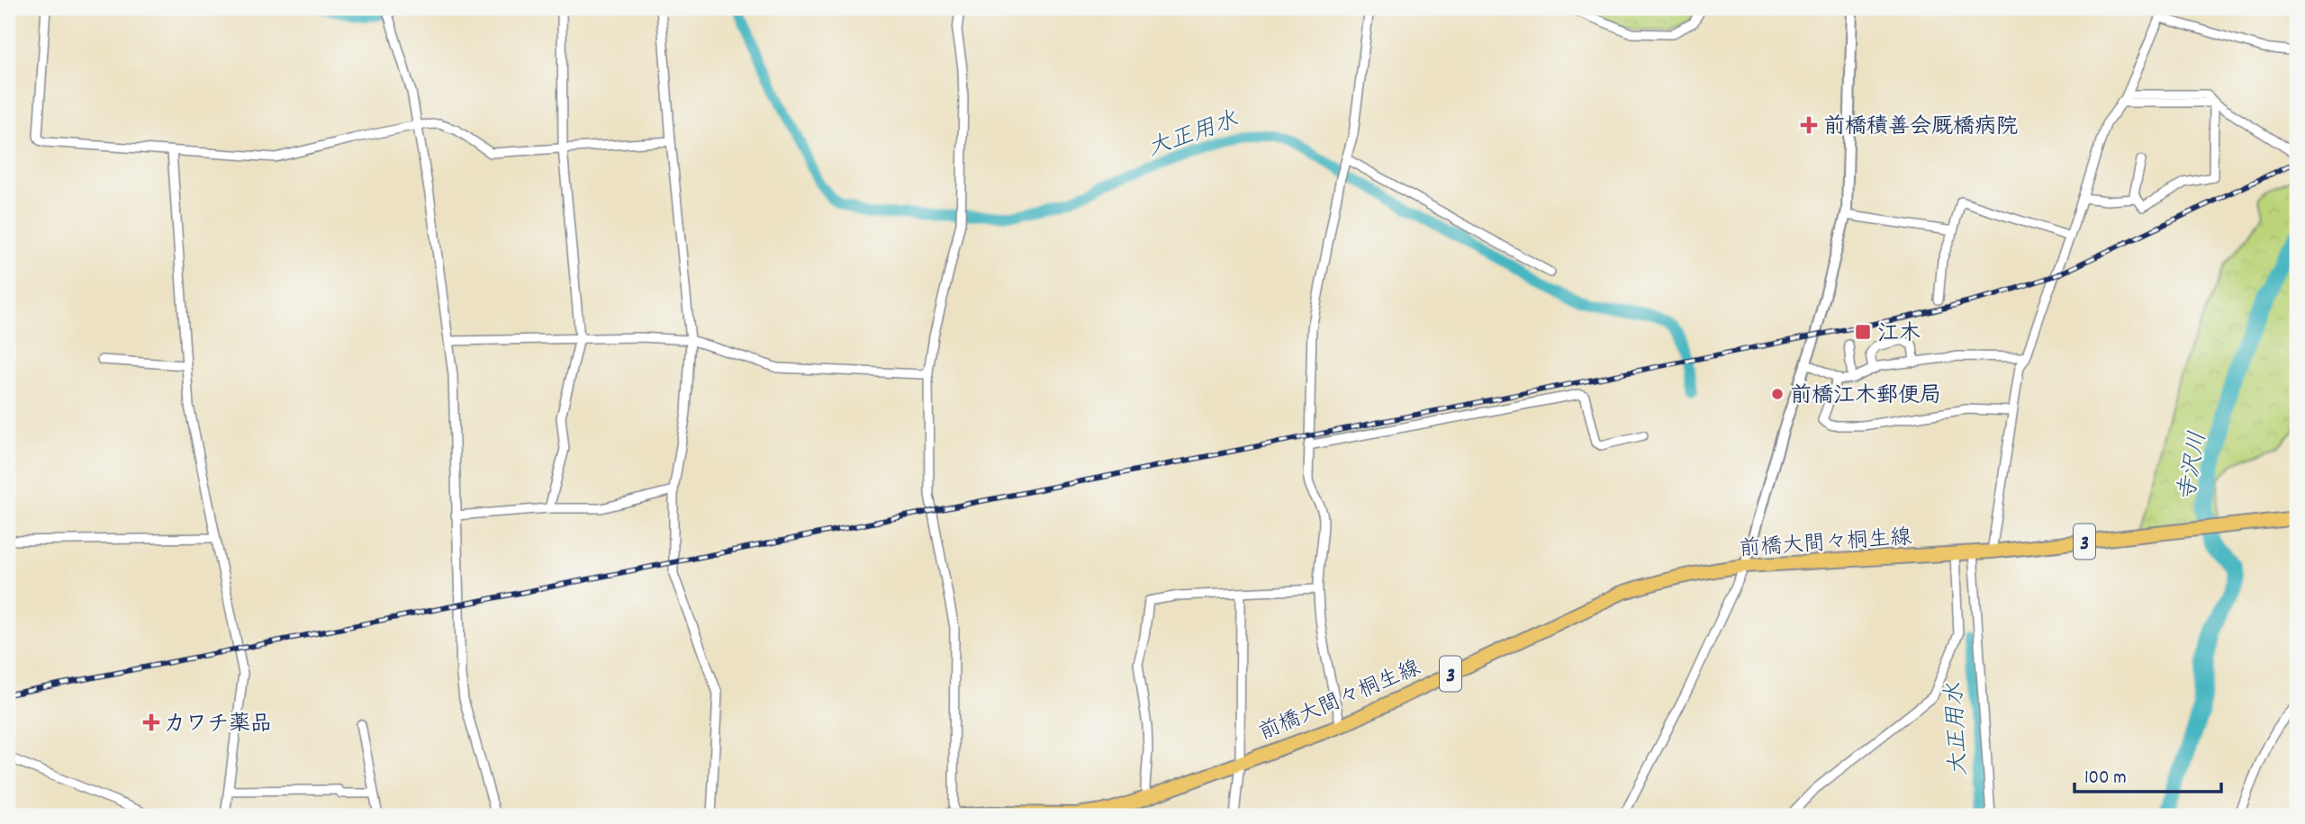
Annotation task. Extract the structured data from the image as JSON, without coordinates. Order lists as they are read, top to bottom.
{
  "streets": {
    "main road": ["前橋大間々桐生線", "3"]
  },
  "water": ["大正用水", "寺沢川"],
  "places": {
    "health": ["前橋積善会厩橋病院", "カワチ薬品"],
    "transit": ["江木"],
    "other": ["前橋江木郵便局"]
  },
  "scale_bar": "100 m"
}
